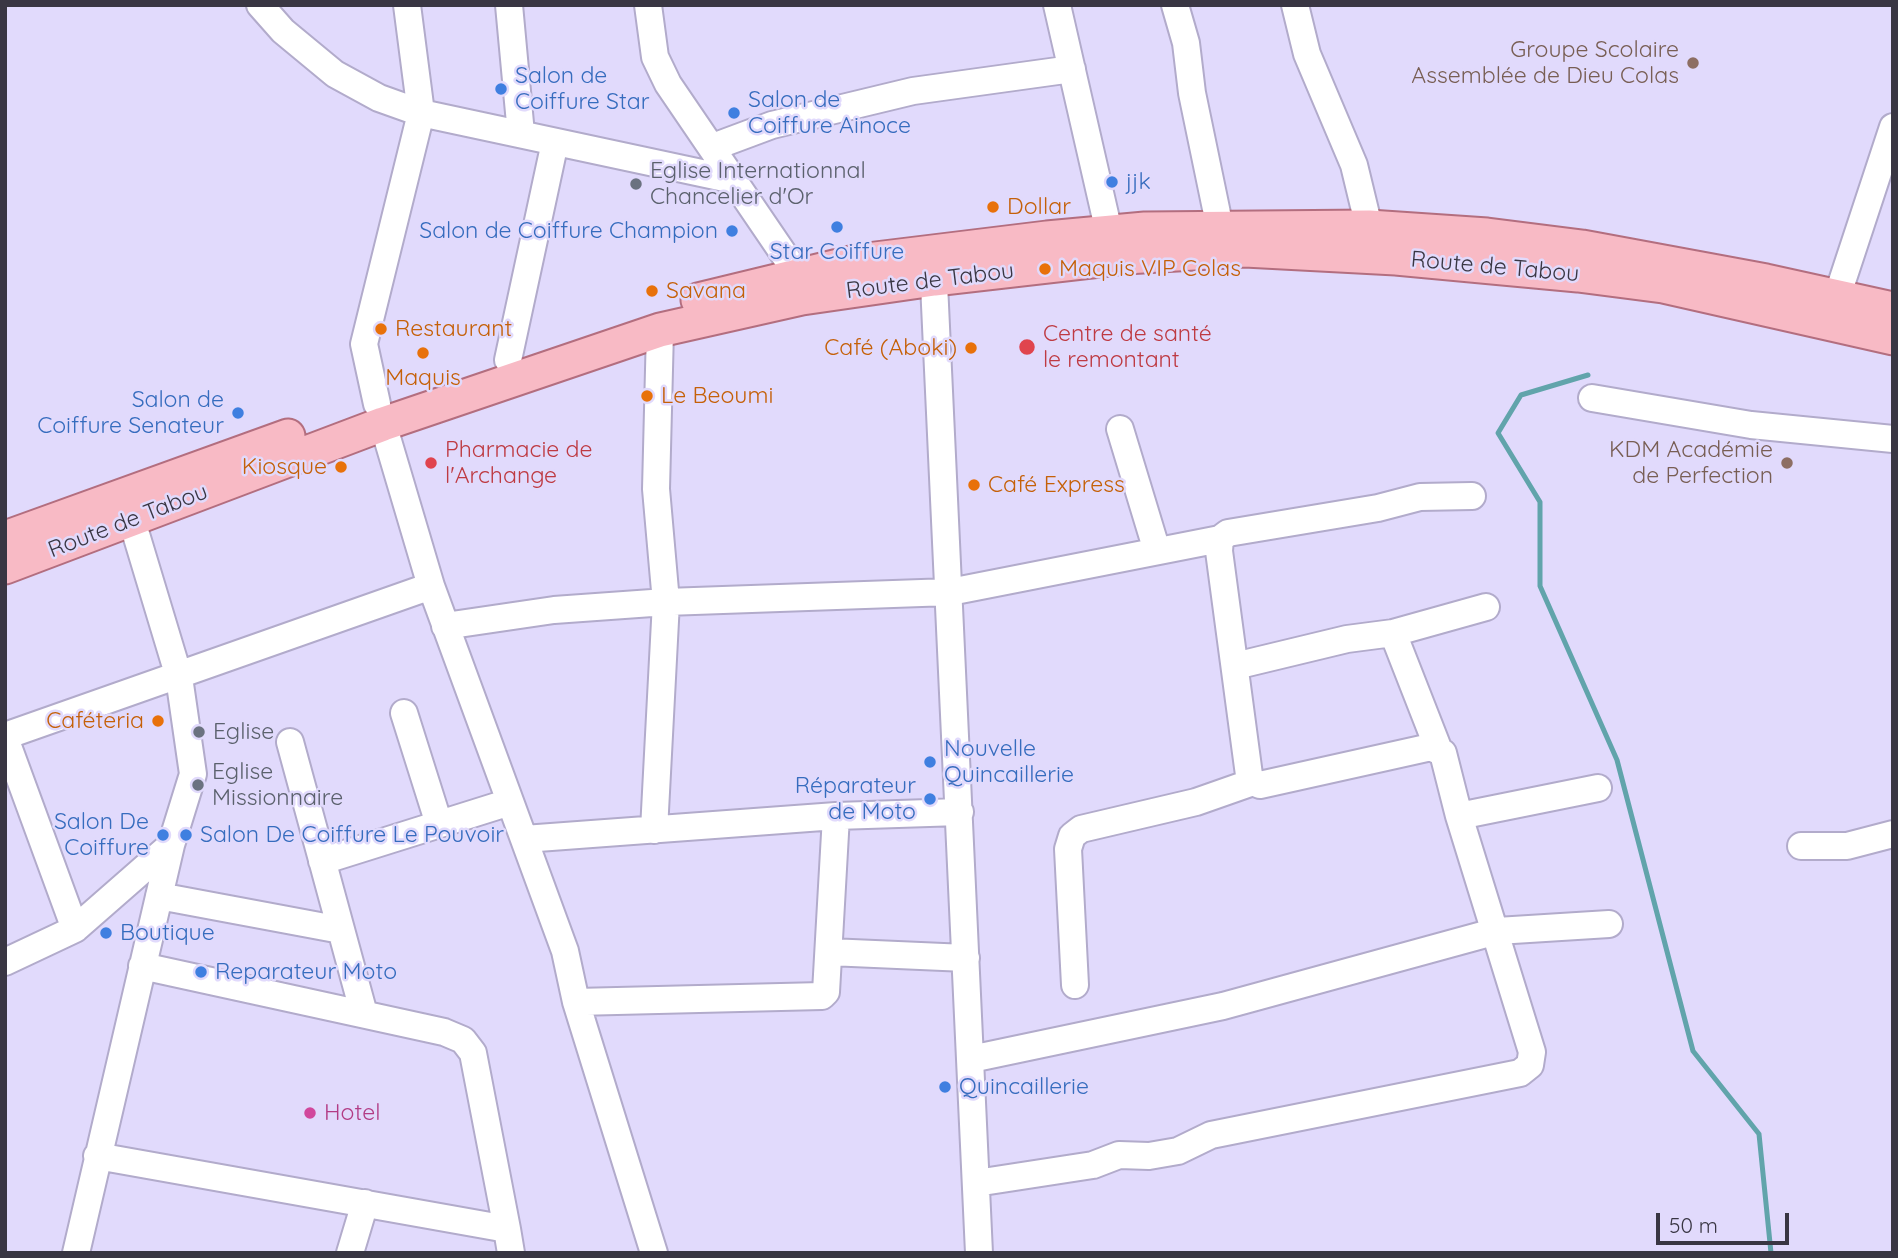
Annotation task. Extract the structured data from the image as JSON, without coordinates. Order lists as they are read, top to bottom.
{
  "streets": {
    "main road": ["Route de Tabou"]
  },
  "places": [
    "Groupe Scolaire Assemblée de Dieu Colas",
    "Salon de Coiffure Star",
    "Salon de Coiffure Ainoce",
    "jjk",
    "Eglise Internationnal Chancelier d'Or",
    "Dollar",
    "Star Coiffure",
    "Salon de Coiffure Champion",
    "Maquis VIP Colas",
    "Savana",
    "Restaurant",
    "Centre de santé le remontant",
    "Café (Aboki)",
    "Maquis",
    "Le Beoumi",
    "Salon de Coiffure Senateur",
    "Pharmacie de l'Archange",
    "KDM Académie de Perfection",
    "Kiosque",
    "Café Express",
    "Caféteria",
    "Eglise",
    "Nouvelle Quincaillerie",
    "Eglise Missionnaire",
    "Réparateur de Moto",
    "Salon De Coiffure",
    "Salon De Coiffure Le Pouvoir",
    "Boutique",
    "Reparateur Moto",
    "Quincaillerie",
    "Hotel"
  ],
  "scale_bar": "50 m"
}
